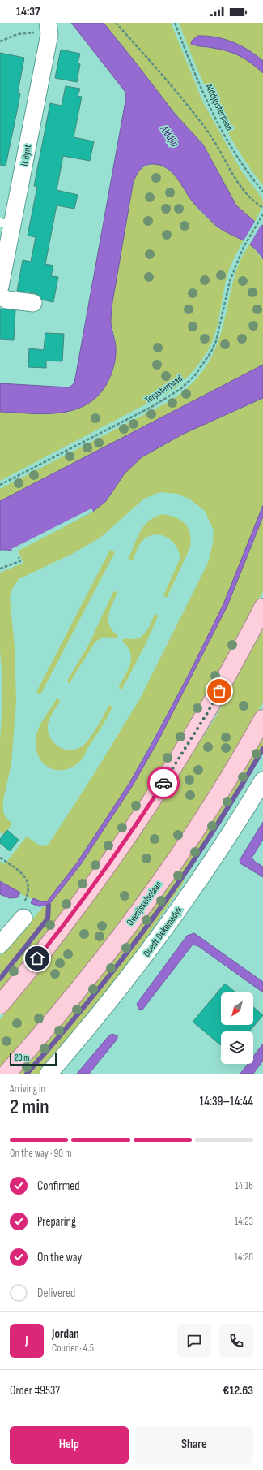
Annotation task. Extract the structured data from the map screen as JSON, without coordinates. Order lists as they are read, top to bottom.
{
  "streets": {
    "main road": ["Overijsselselaan"],
    "street": ["It Bynt", "Doedt Dekemadyk"],
    "path": ["Alddjipsterpaad", "Terpsterpaad"]
  },
  "water": ["Alddjip"],
  "scale_bar": "20 m",
  "north": "bottom left",
  "page": {
    "status": "14:37",
    "scale": "20 m",
    "heading": ["2 min", "Arriving in", "14:39–14:44"],
    "panel": [
      "Jordan",
      "Courier · 4.5",
      "Order #9537",
      "€12.63"
    ],
    "bar": "On the way · 90 m",
    "list": [
      ["Confirmed", "14:16"],
      ["Preparing", "14:23"],
      ["On the way", "14:28"],
      "Delivered"
    ],
    "round": "J",
    "buttons": ["Help", "Share"]
  }
}
